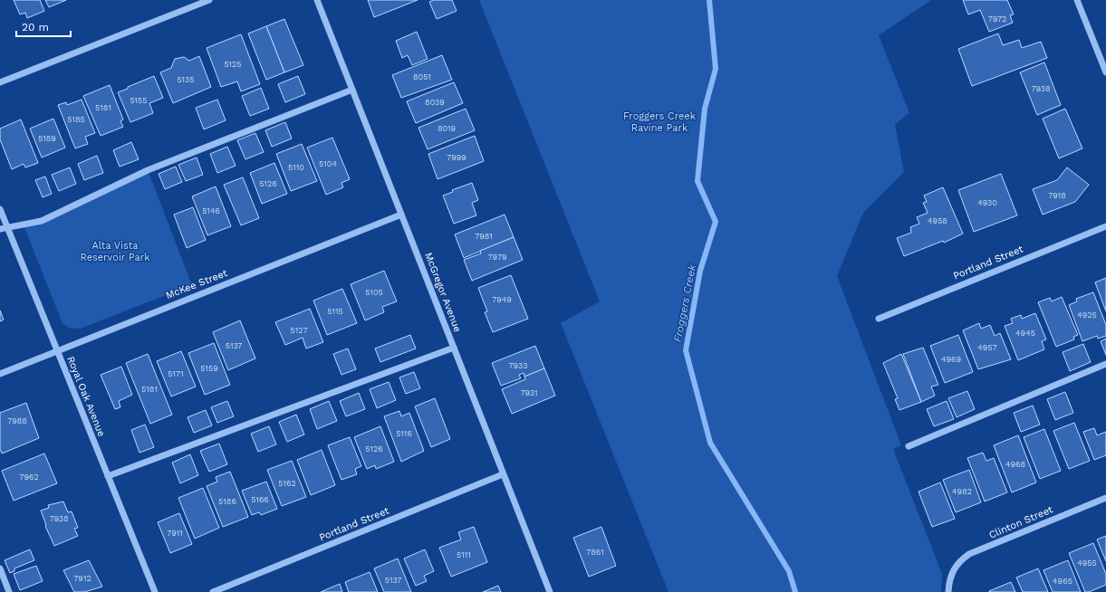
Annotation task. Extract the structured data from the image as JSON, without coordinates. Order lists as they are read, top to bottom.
{
  "streets": {
    "street": [
      "Portland Street",
      "McKee Street",
      "McGregor Avenue",
      "Royal Oak Avenue",
      "Clinton Street"
    ]
  },
  "crossings": [
    ["Portland Street", "McGregor Avenue"],
    ["McKee Street", "McGregor Avenue"],
    ["McKee Street", "Royal Oak Avenue"]
  ],
  "water": ["Froggers Creek"],
  "parks": ["Froggers Creek Ravine Park", "Alta Vista Reservoir Park"],
  "house_numbers": [
    "7972",
    "5125",
    "8051",
    "5135",
    "7938",
    "5155",
    "8039",
    "5181",
    "5185",
    "8019",
    "5189",
    "7999",
    "5104",
    "5110",
    "5126",
    "7918",
    "4930",
    "5146",
    "4958",
    "7981",
    "7979",
    "5105",
    "7949",
    "5115",
    "4925",
    "5127",
    "4945",
    "5137",
    "4957",
    "4969",
    "7933",
    "5159",
    "5171",
    "5181",
    "7931",
    "7988",
    "5116",
    "5126",
    "4968",
    "7962",
    "5162",
    "4982",
    "5166",
    "5186",
    "7938",
    "7911",
    "7861",
    "5111",
    "4955",
    "7912",
    "5137",
    "4965"
  ],
  "scale_bar": "20 m"
}
